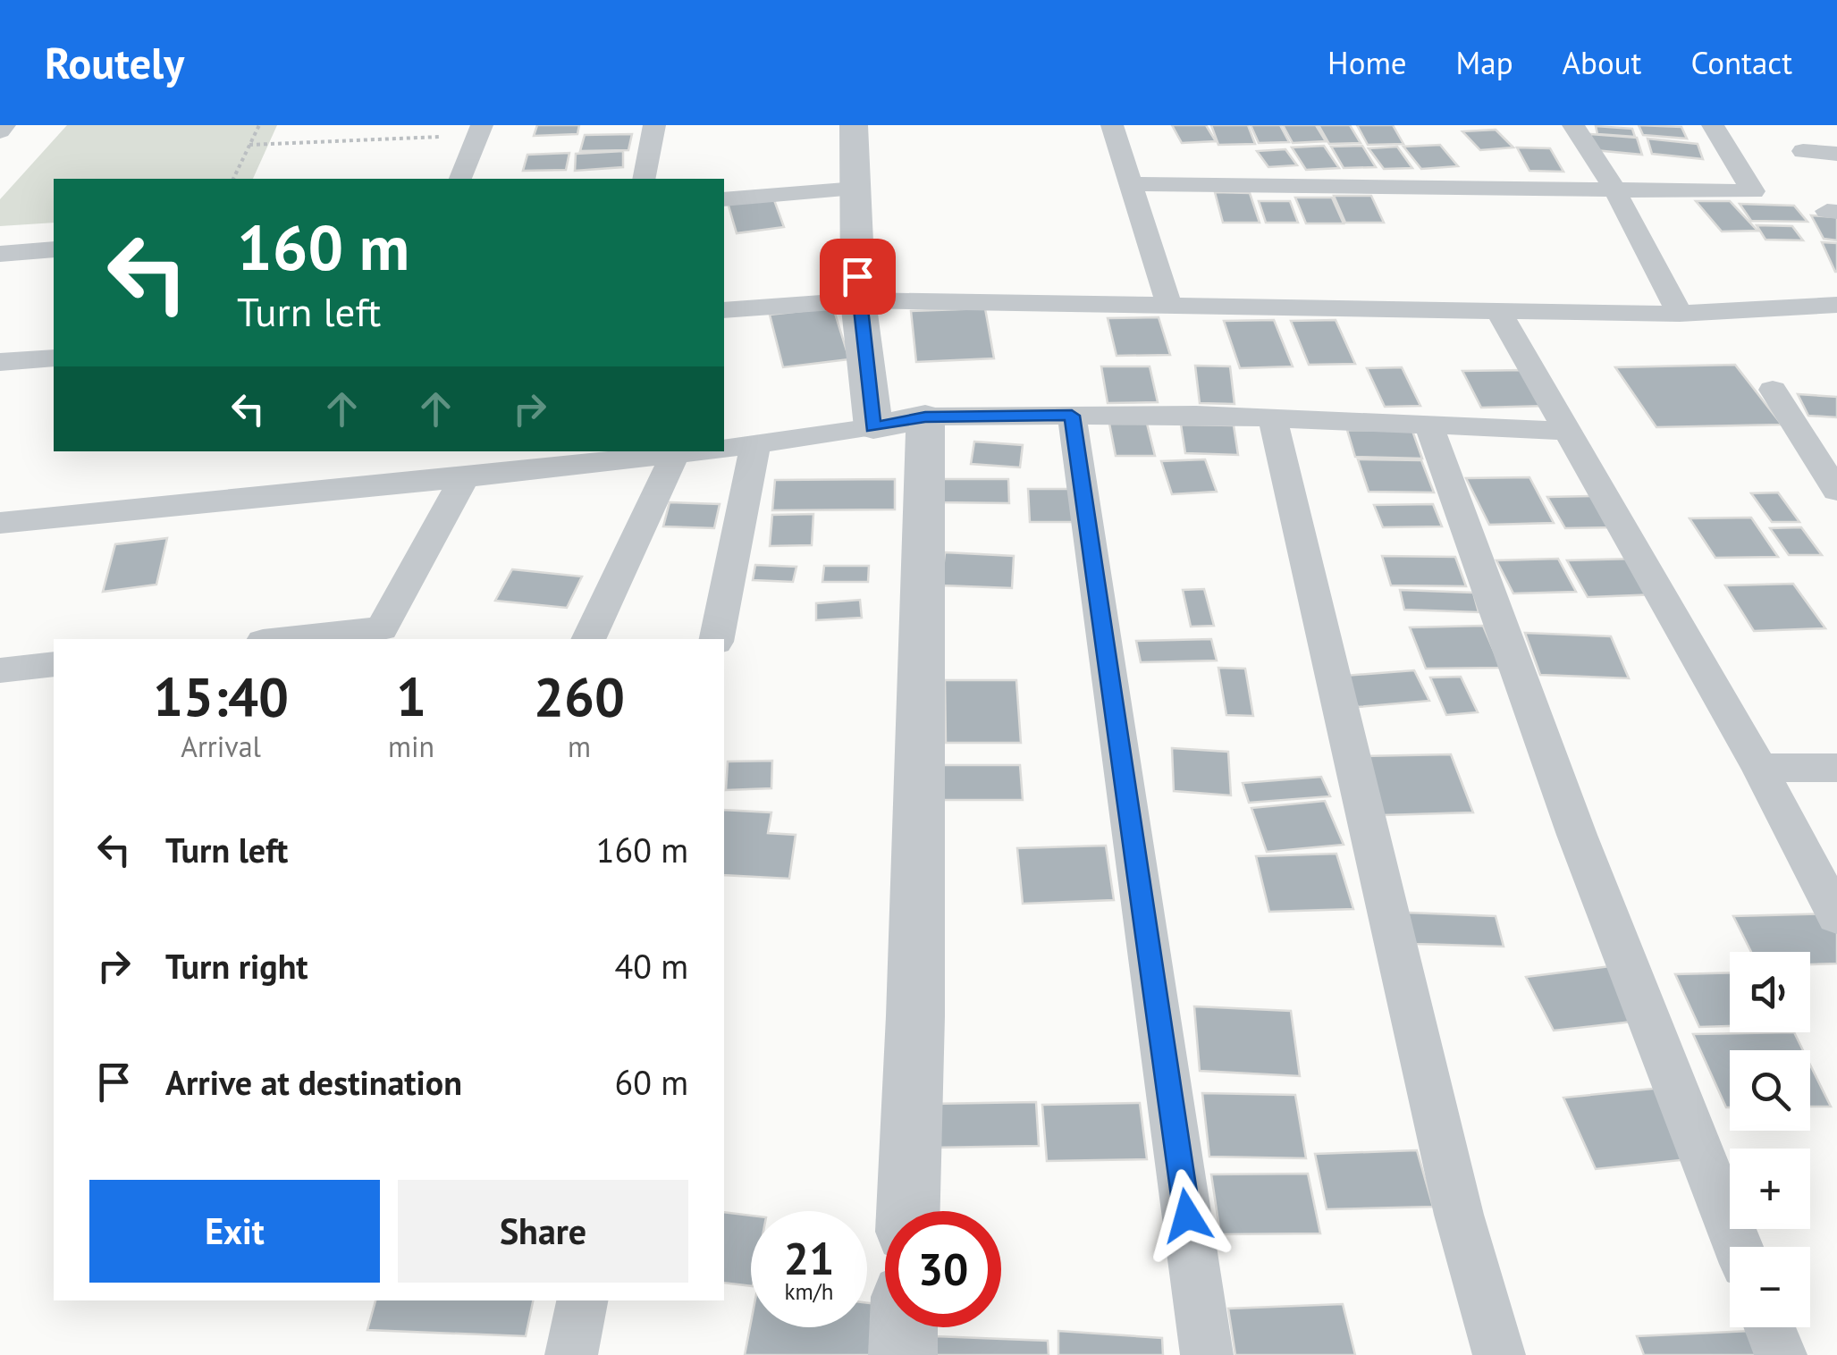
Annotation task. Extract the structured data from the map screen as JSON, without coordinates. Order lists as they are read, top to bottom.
{
  "page": {
    "header": "Routely",
    "nav": [
      "Home",
      "Map",
      "About",
      "Contact"
    ],
    "turn": ["160 m", "Turn left"],
    "eta": [
      "15:40",
      "Arrival",
      "1",
      "min",
      "260",
      "m"
    ],
    "list": [
      {
        "name": "Turn left",
        "value": "160 m"
      },
      {
        "name": "Turn right",
        "value": "40 m"
      },
      {
        "name": "Arrive at destination",
        "value": "60 m"
      }
    ],
    "map_buttons": ["+", "−"],
    "buttons": ["Exit", "Share"],
    "speed": "21 km/h",
    "limit": "30"
  }
}
